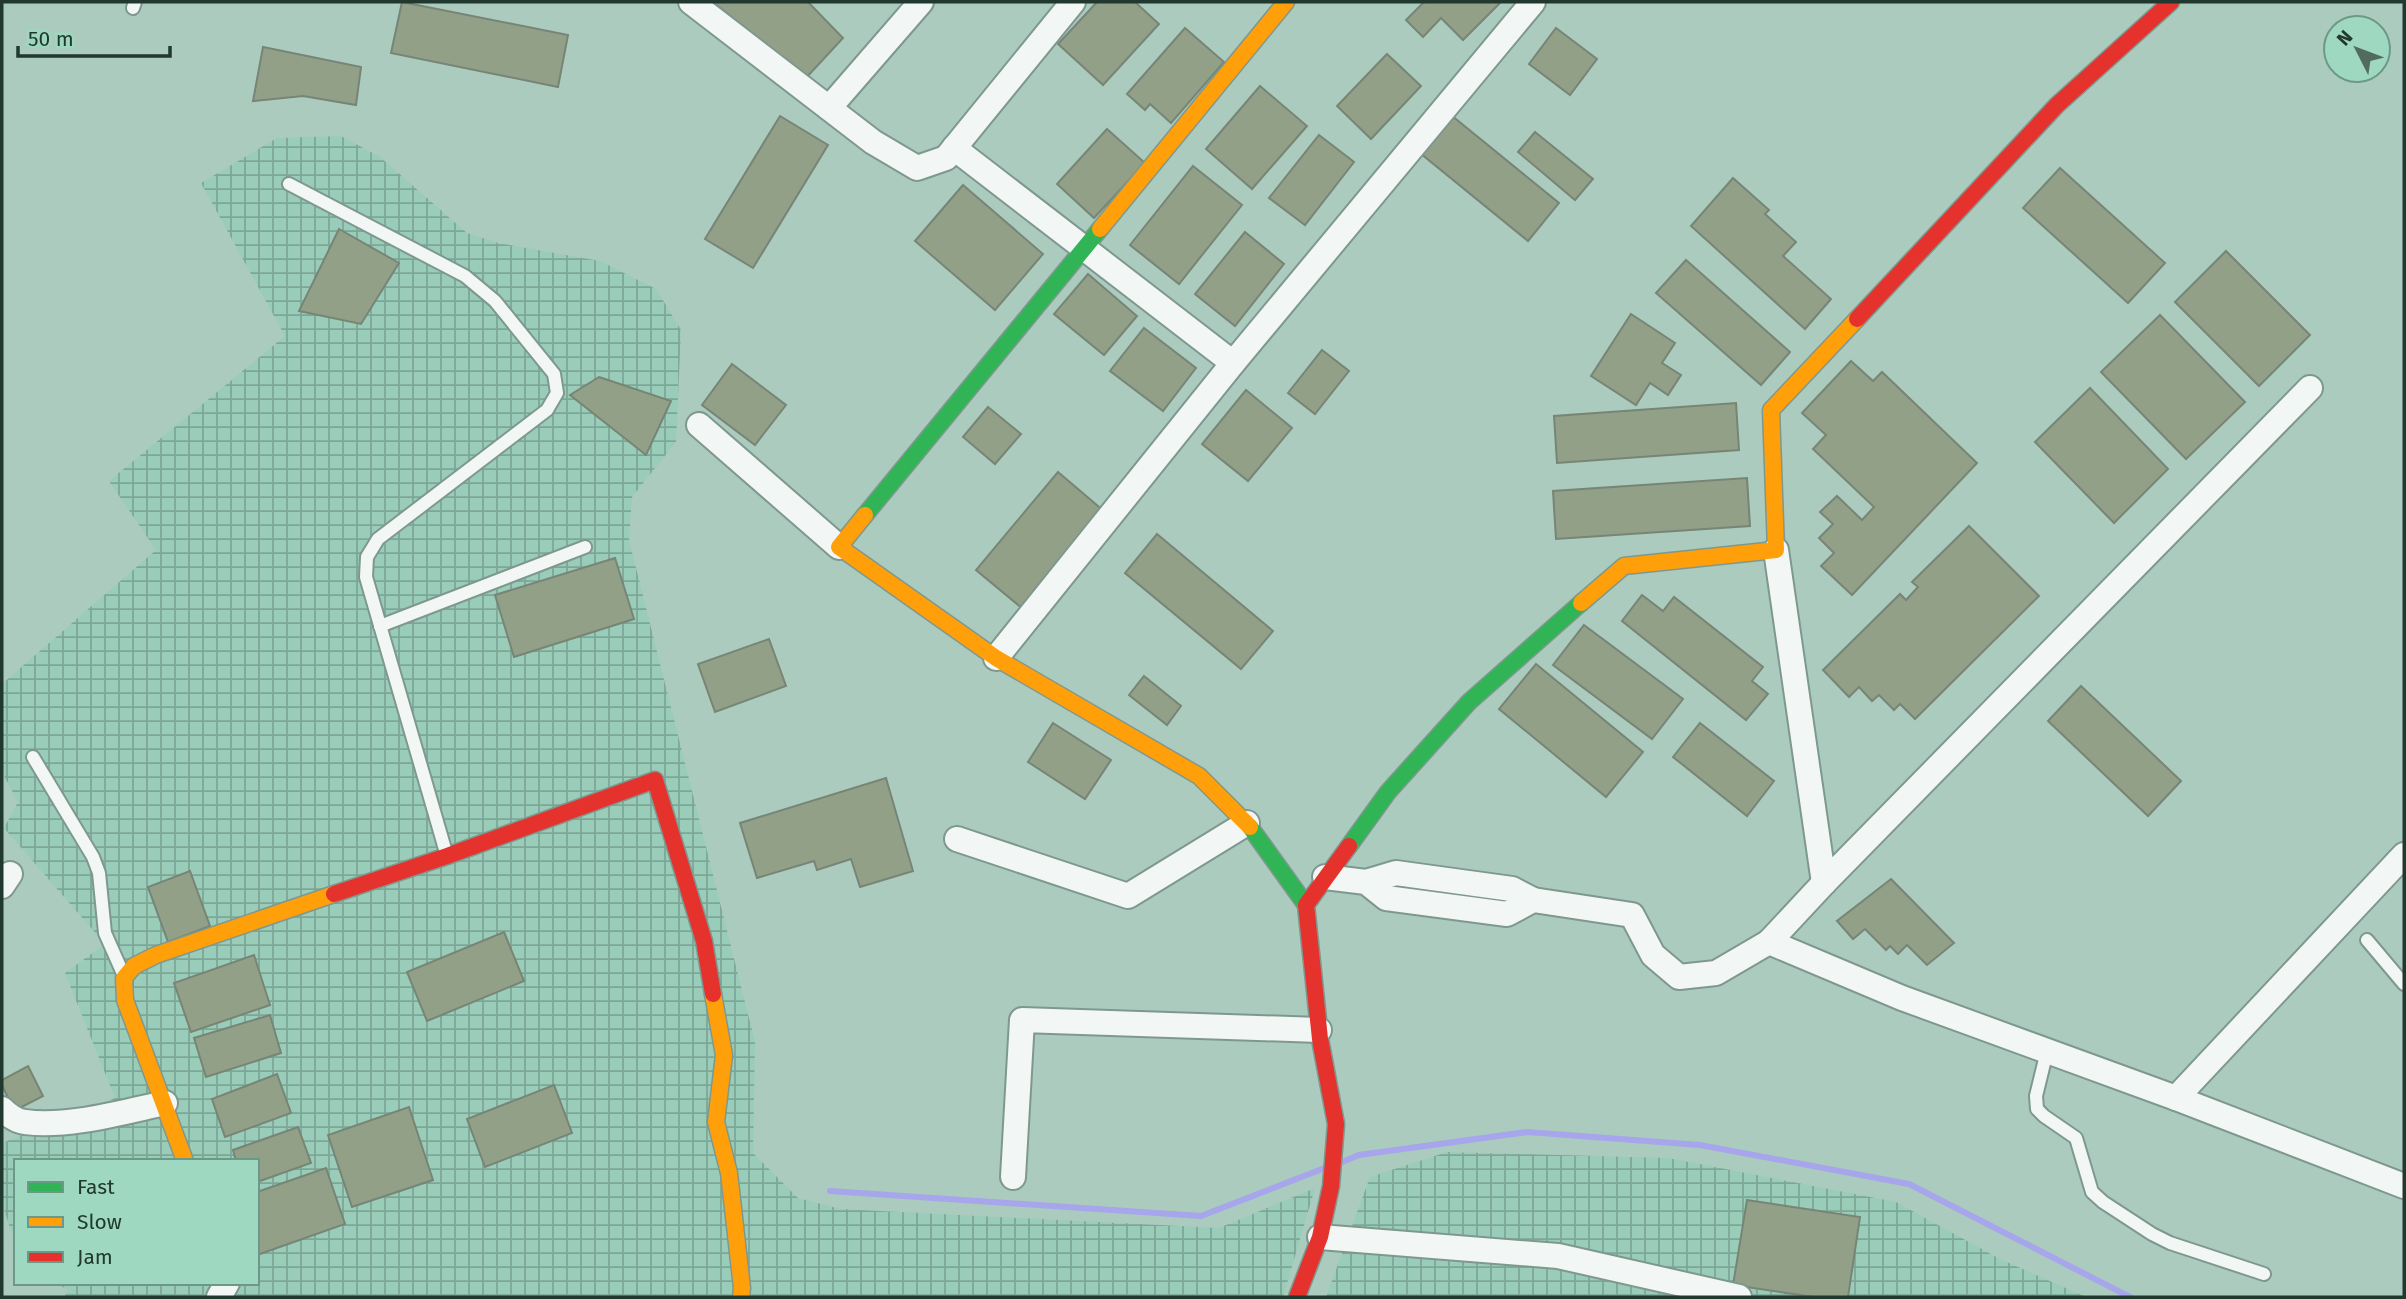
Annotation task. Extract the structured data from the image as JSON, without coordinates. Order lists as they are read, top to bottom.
{
  "legend": ["Fast", "Slow", "Jam"],
  "scale_bar": "50 m",
  "north": "top left"
}
